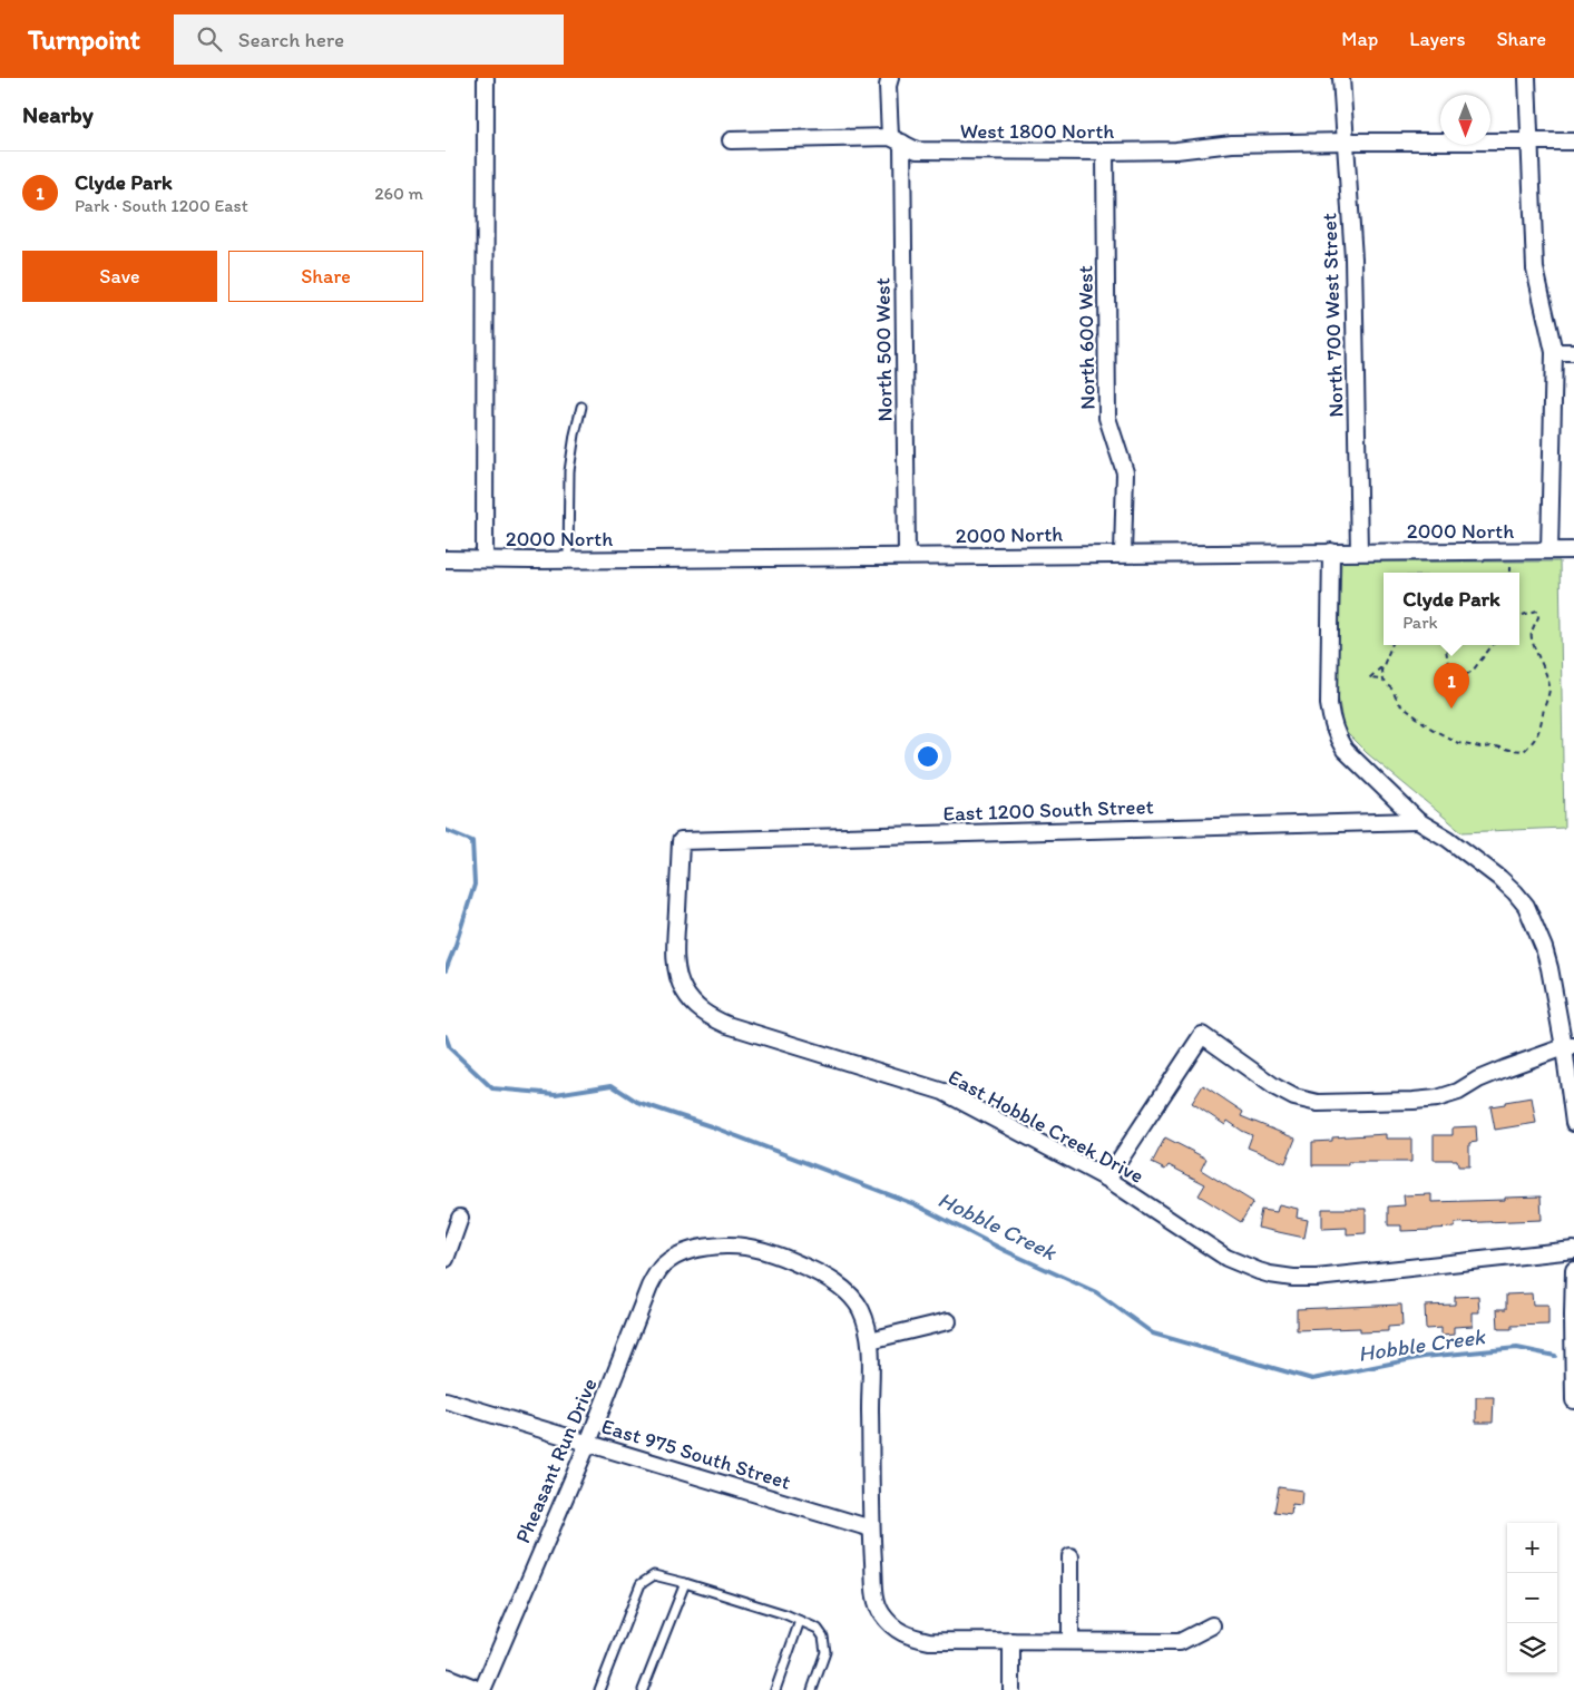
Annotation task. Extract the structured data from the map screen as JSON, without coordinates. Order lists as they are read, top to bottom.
{
  "streets": {
    "street": [
      "West 1800 North",
      "North 700 West Street",
      "North 600 West",
      "North 500 West",
      "2000 North",
      "East 1200 South Street",
      "East Hobble Creek Drive",
      "East 975 South Street",
      "Pheasant Run Drive"
    ]
  },
  "crossings": [
    ["West 1800 North", "North 700 West Street"],
    ["West 1800 North", "North 600 West"],
    ["West 1800 North", "North 500 West"],
    ["North 700 West Street", "2000 North"],
    ["North 600 West", "2000 North"],
    ["North 500 West", "2000 North"],
    ["East 1200 South Street", "East Hobble Creek Drive"],
    ["East 975 South Street", "Pheasant Run Drive"]
  ],
  "water": ["Hobble Creek"],
  "north": "bottom",
  "page": {
    "header": "Turnpoint",
    "search": "Search here",
    "nav": ["Map", "Layers", "Share"],
    "heading": "Nearby",
    "list": [
      {
        "mark": "1",
        "name": "Clyde Park",
        "note": "Park · South 1200 East",
        "value": "260 m"
      }
    ],
    "buttons": ["Save", "Share"],
    "popup": ["Clyde Park", "Park"],
    "pins": "1",
    "map_buttons": ["+", "−"]
  }
}
